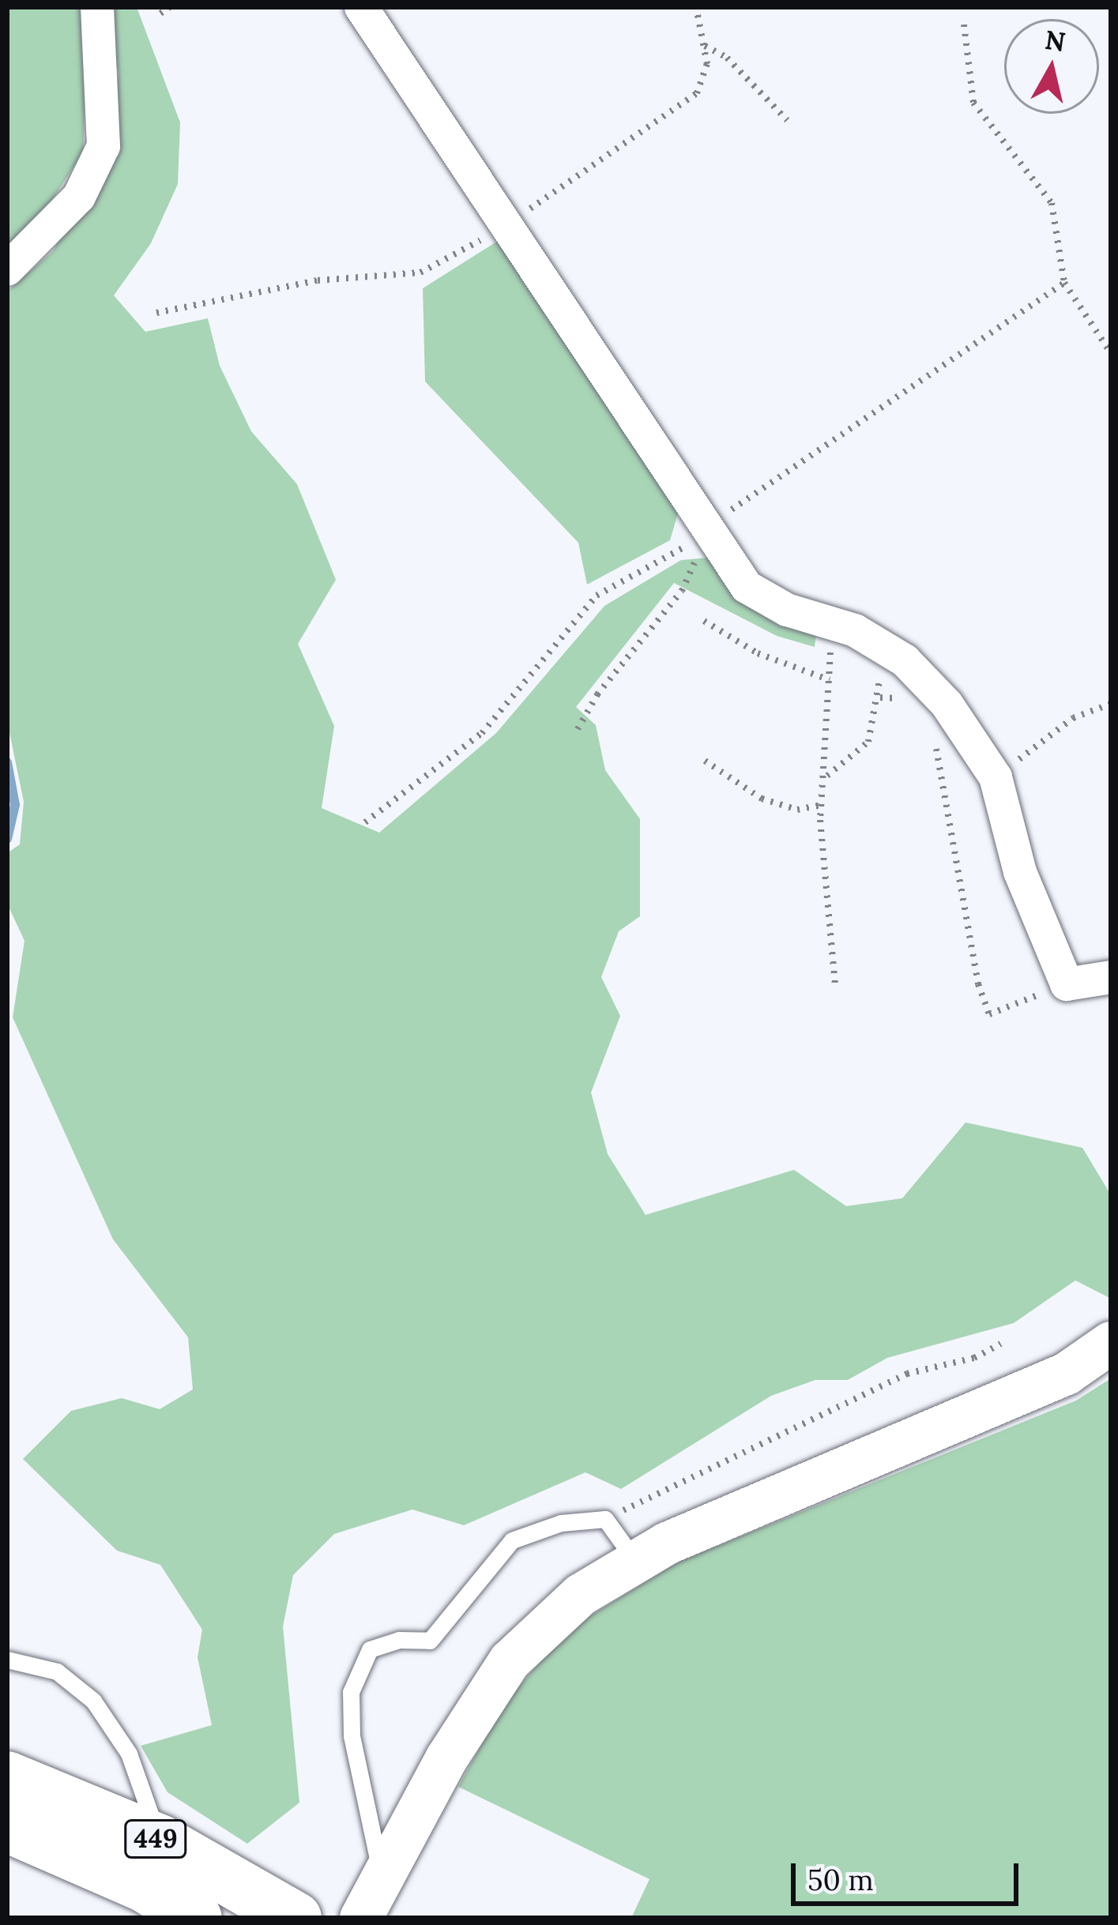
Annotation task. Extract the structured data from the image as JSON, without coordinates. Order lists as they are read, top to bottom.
{
  "streets": {
    "highway": ["449"]
  },
  "scale_bar": "50 m",
  "north": "top"
}
